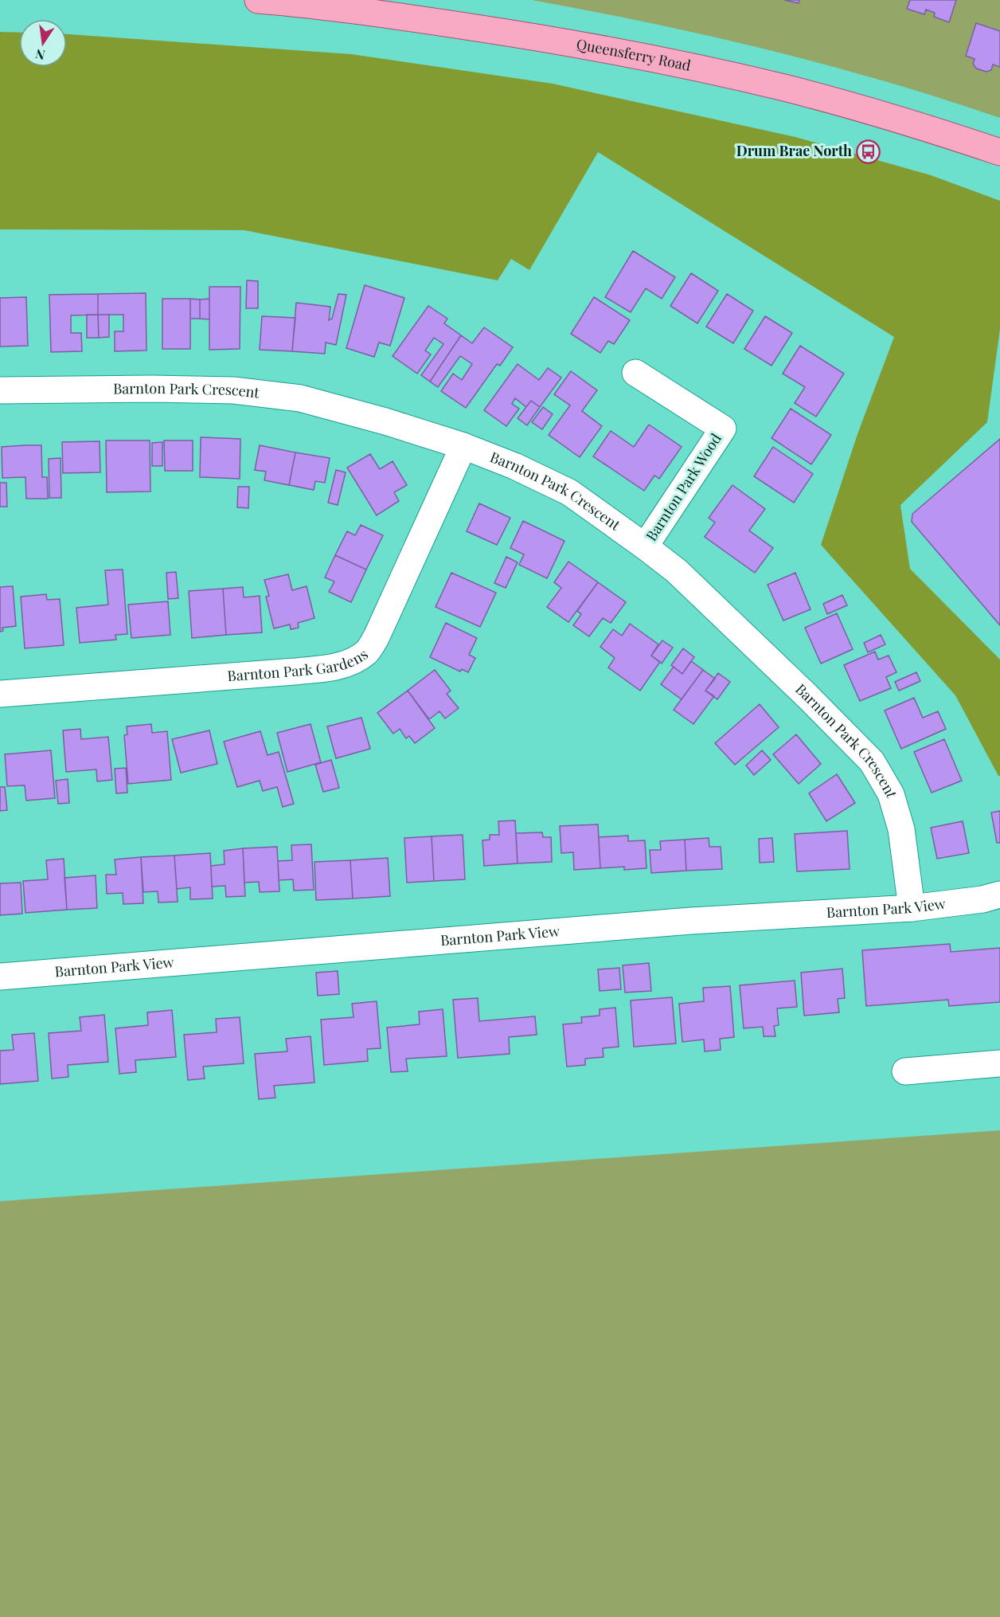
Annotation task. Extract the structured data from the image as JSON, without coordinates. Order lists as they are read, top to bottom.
{
  "streets": {
    "main road": ["Queensferry Road"],
    "street": [
      "Barnton Park Crescent",
      "Barnton Park Wood",
      "Barnton Park Gardens",
      "Barnton Park View"
    ]
  },
  "crossings": [
    ["Barnton Park Crescent", "Barnton Park Wood"],
    ["Barnton Park Crescent", "Barnton Park Gardens"],
    ["Barnton Park Crescent", "Barnton Park View"]
  ],
  "places": {
    "bus stop": ["Drum Brae North"]
  },
  "north": "bottom"
}
